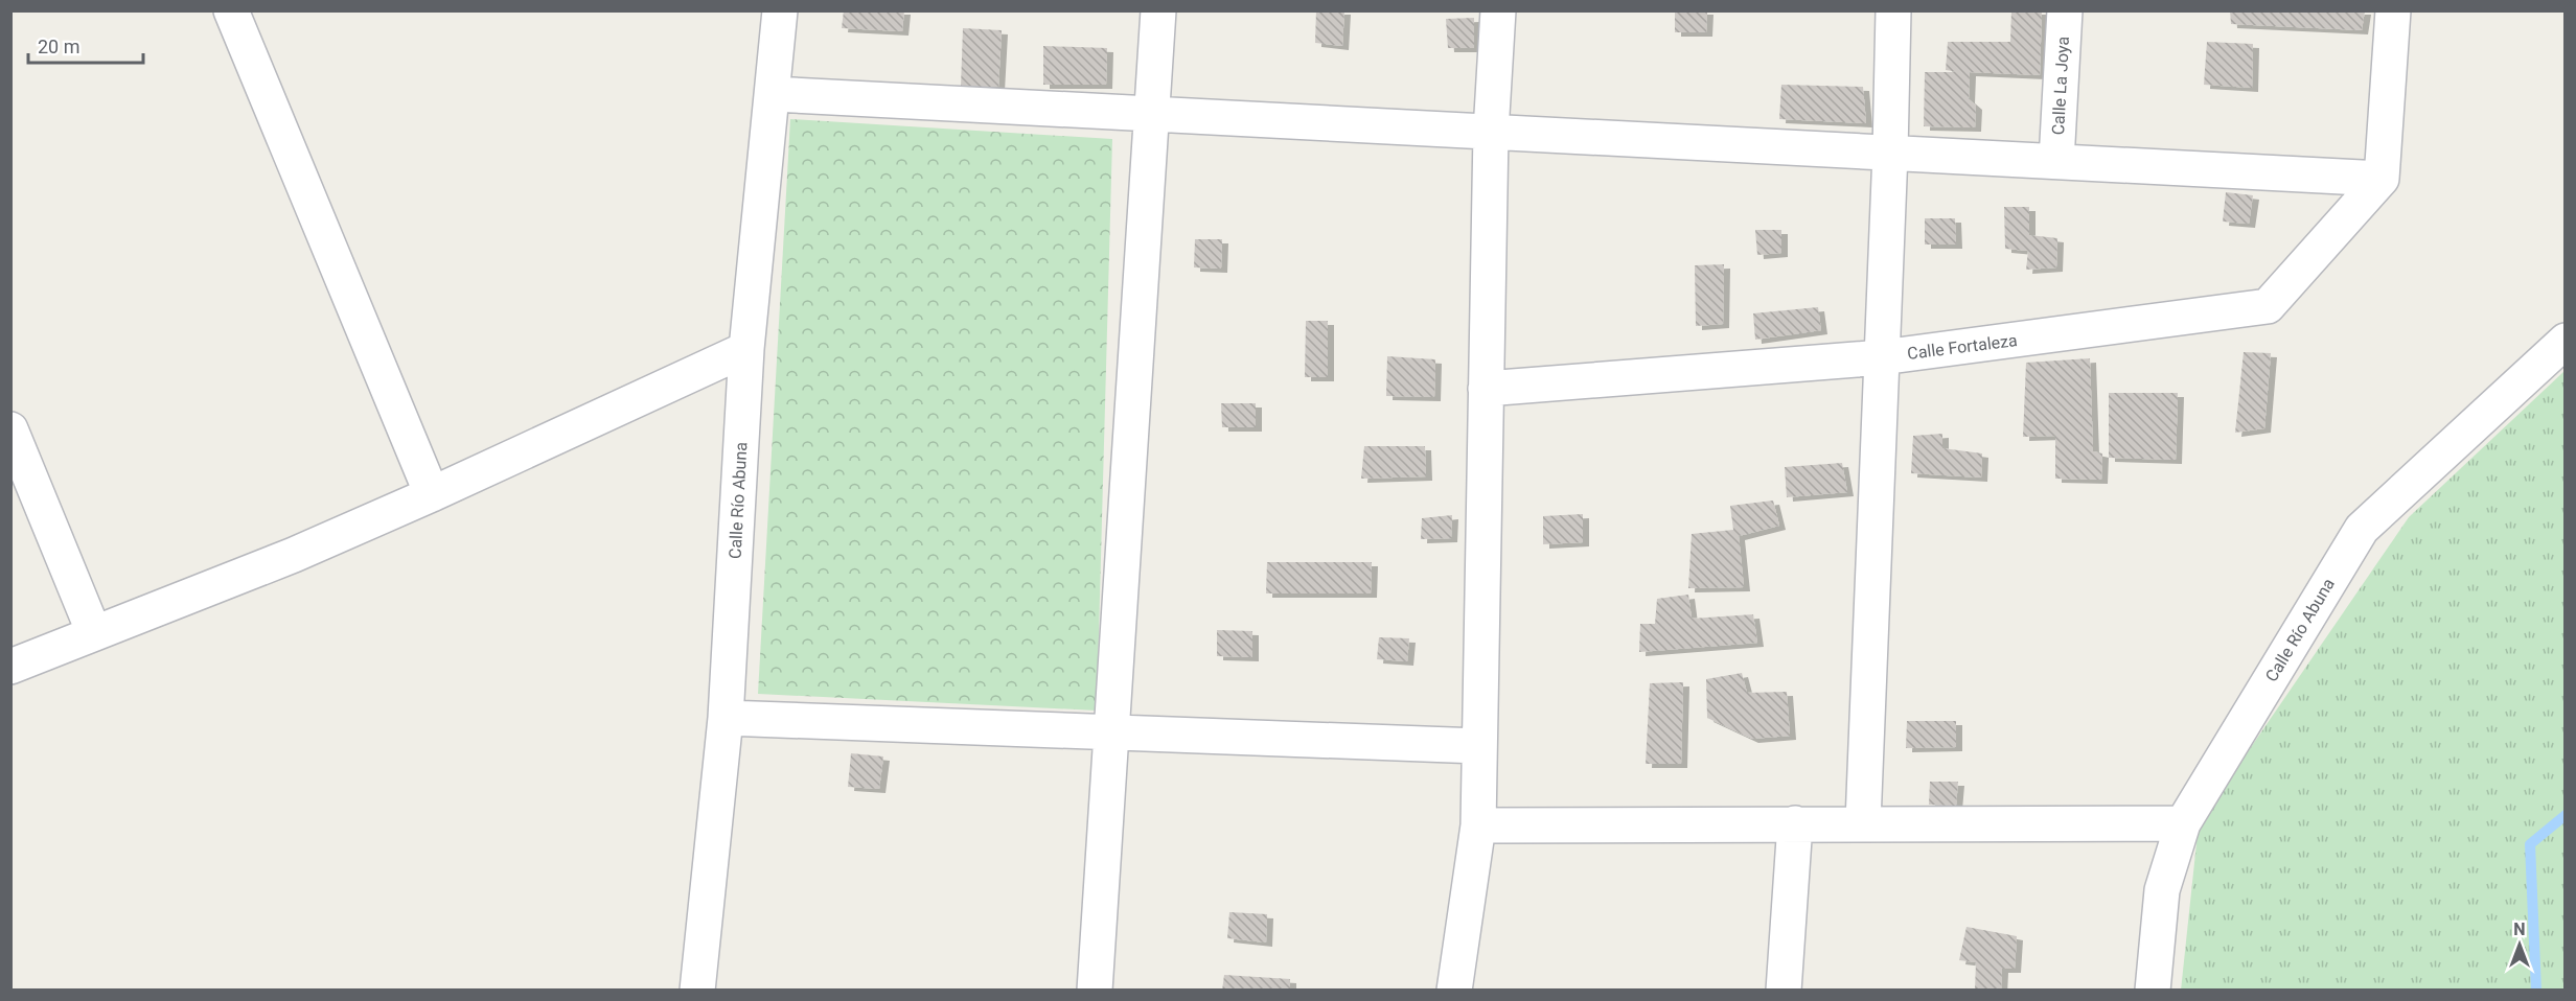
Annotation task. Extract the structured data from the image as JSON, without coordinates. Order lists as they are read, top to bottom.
{
  "streets": {
    "street": ["Calle La Joya", "Calle Fortaleza", "Calle Río Abuna"]
  },
  "scale_bar": "20 m",
  "north": "top"
}
